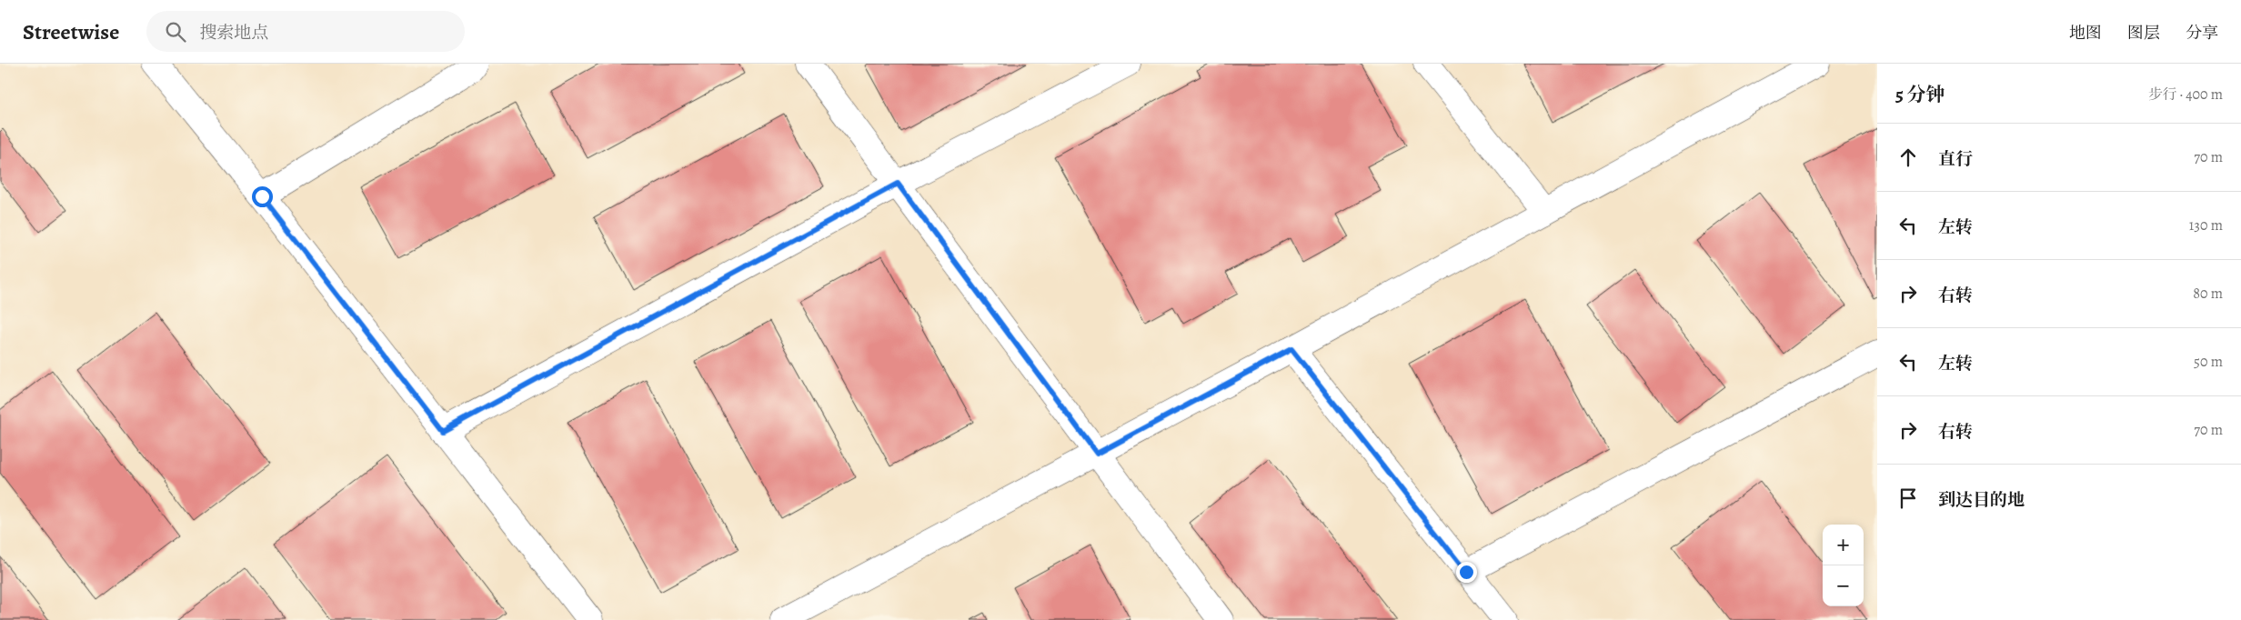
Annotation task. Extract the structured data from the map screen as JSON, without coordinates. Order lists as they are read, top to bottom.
{
  "page": {
    "header": "Streetwise",
    "search": "搜索地点",
    "nav": ["地图", "图层", "分享"],
    "heading": ["5 分钟", "步行 · 400 m"],
    "list": [
      ["直行", "70 m"],
      ["左转", "130 m"],
      ["右转", "80 m"],
      ["左转", "50 m"],
      ["右转", "70 m"],
      "到达目的地"
    ],
    "map_buttons": ["+", "−"]
  }
}
